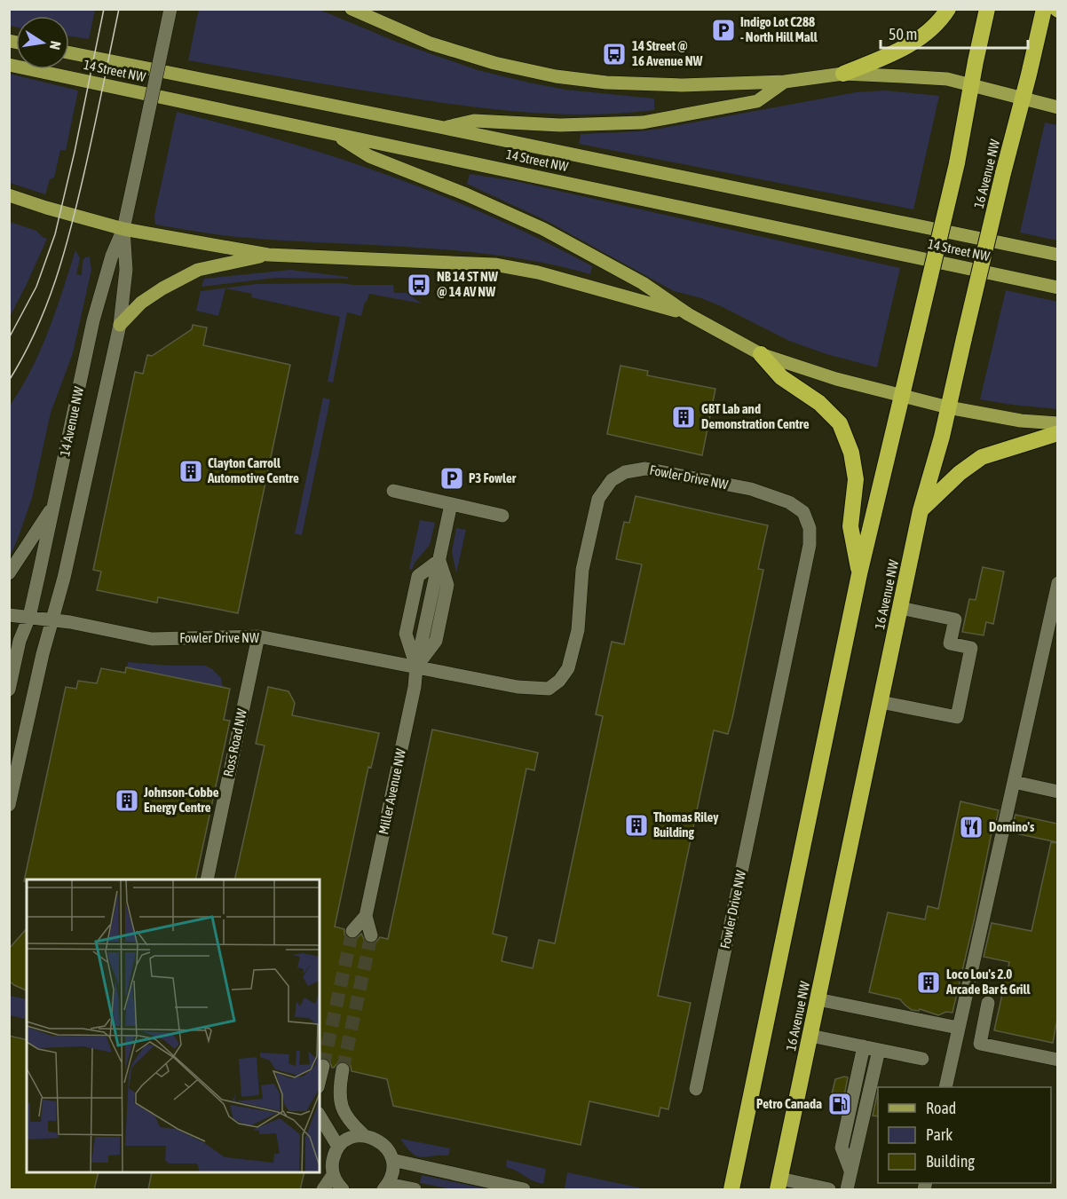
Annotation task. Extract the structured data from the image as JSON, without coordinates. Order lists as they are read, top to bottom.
{
  "streets": {
    "highway": ["16 Avenue NW"],
    "main road": ["14 Street NW"],
    "street": [
      "14 Avenue NW",
      "Fowler Drive NW",
      "Ross Road NW",
      "Miller Avenue NW"
    ]
  },
  "crossings": [
    ["14 Avenue NW", "Fowler Drive NW"],
    ["Fowler Drive NW", "Ross Road NW"],
    ["Fowler Drive NW", "Miller Avenue NW"]
  ],
  "places": {
    "parking": ["Indigo Lot C288 - North Hill Mall", "P3 Fowler"],
    "bus stop": ["14 Street @ 16 Avenue NW", "NB 14 ST NW @ 14 AV NW"],
    "building": [
      "GBT Lab and Demonstration Centre",
      "Clayton Carroll Automotive Centre",
      "Johnson-Cobbe Energy Centre",
      "Thomas Riley Building",
      "Loco Lou's 2.0 Arcade Bar & Grill"
    ],
    "restaurant": ["Domino's"],
    "fuel station": ["Petro Canada"]
  },
  "legend": ["Road", "Park", "Building"],
  "scale_bar": "50 m",
  "north": "right"
}
